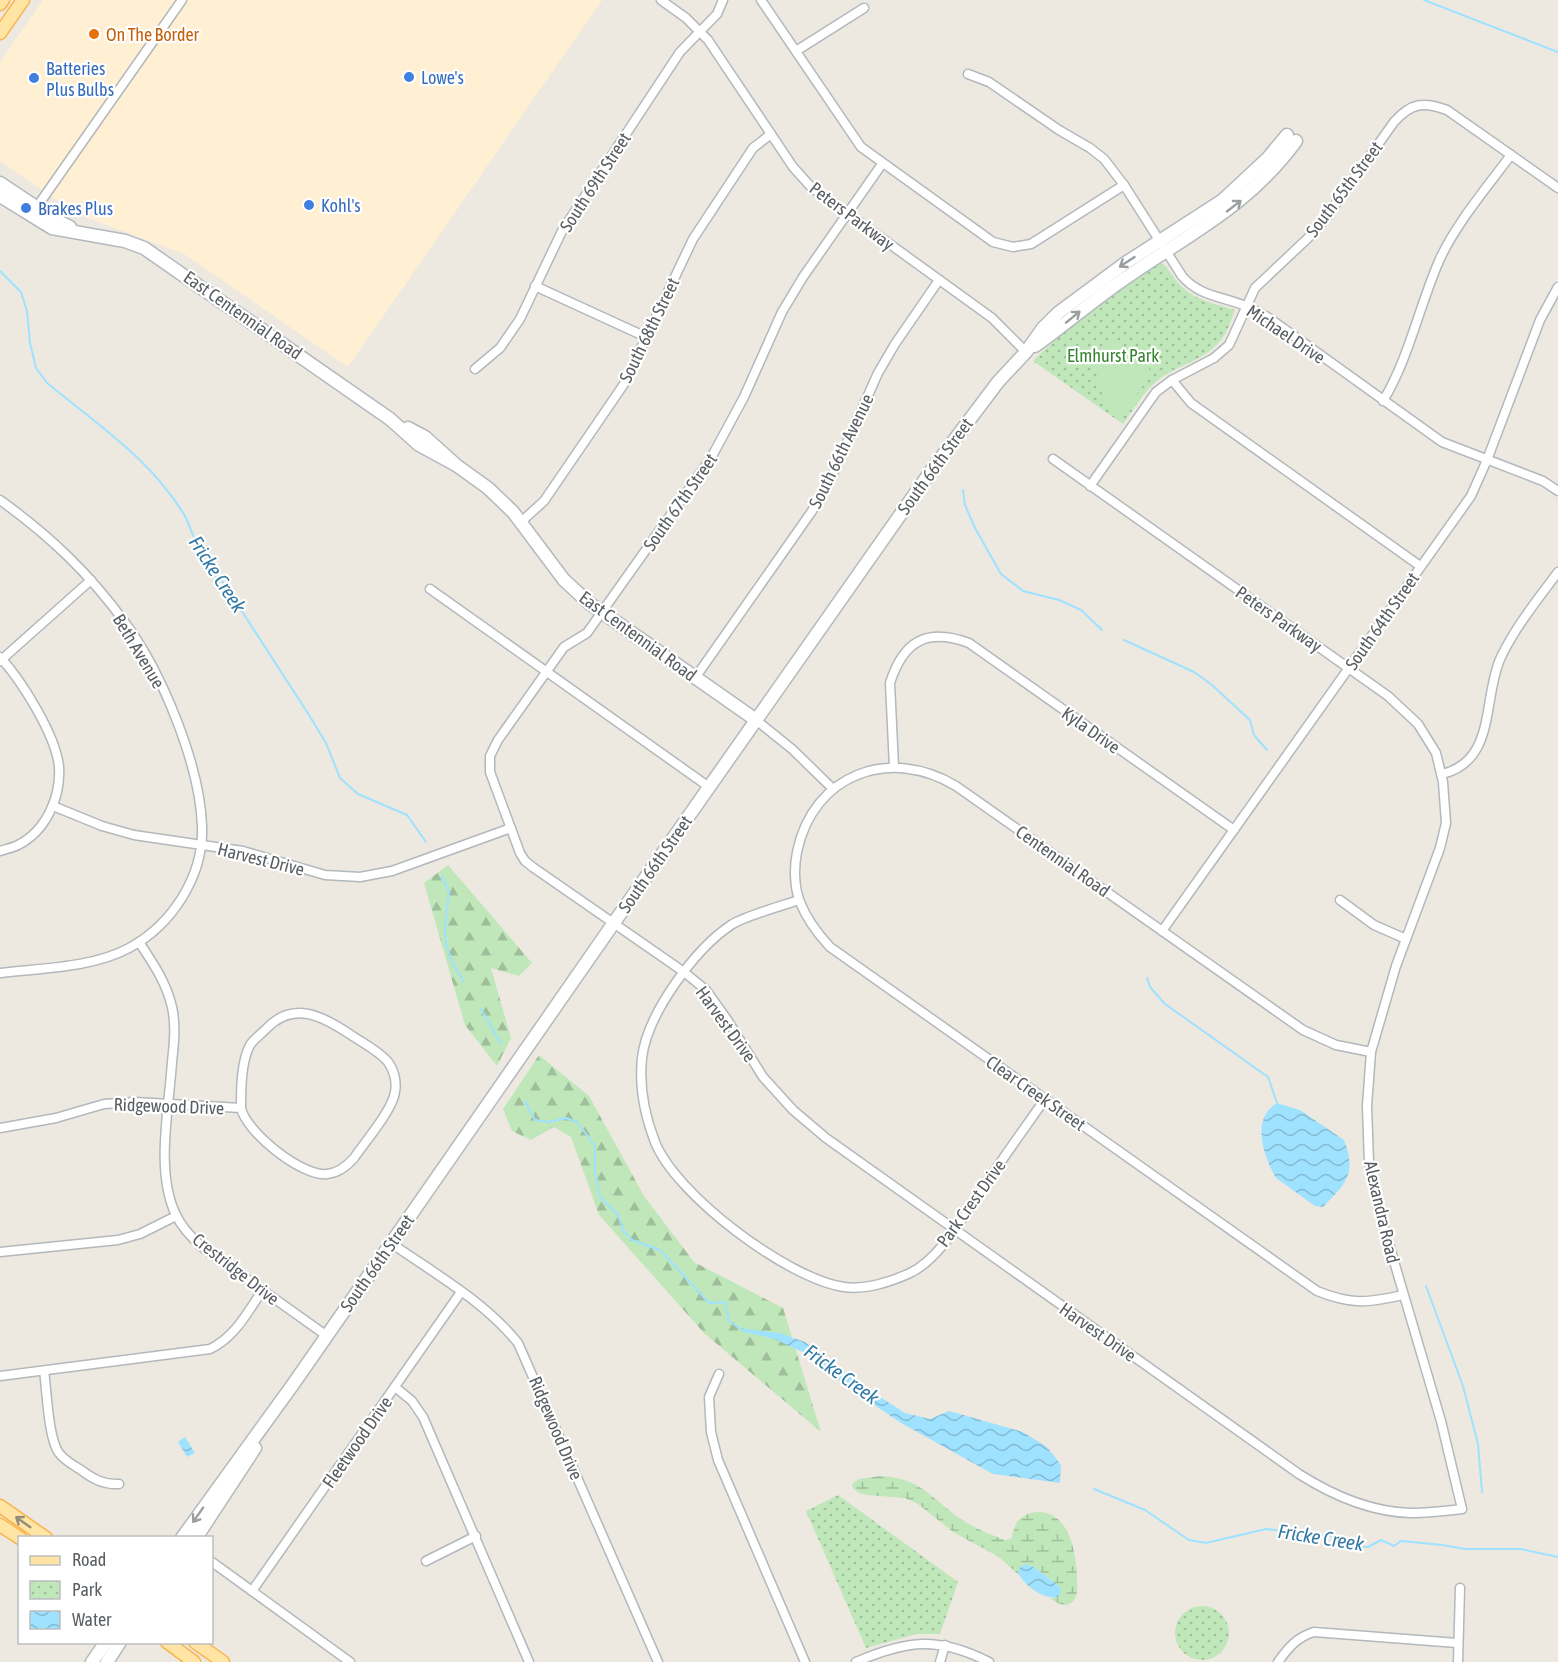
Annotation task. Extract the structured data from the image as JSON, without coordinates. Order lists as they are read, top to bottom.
{
  "streets": {
    "street": [
      "South 69th Street",
      "South 65th Street",
      "Peters Parkway",
      "East Centennial Road",
      "South 68th Street",
      "Michael Drive",
      "South 66th Avenue",
      "South 66th Street",
      "South 67th Street",
      "South 64th Street",
      "Beth Avenue",
      "Kyla Drive",
      "Harvest Drive",
      "Centennial Road",
      "Clear Creek Street",
      "Ridgewood Drive",
      "Park Crest Drive",
      "Alexandra Road",
      "Crestridge Drive",
      "Fleetwood Drive"
    ]
  },
  "crossings": [
    ["South 69th Street", "Peters Parkway"],
    ["South 65th Street", "Peters Parkway"],
    ["South 65th Street", "Michael Drive"],
    ["Peters Parkway", "South 68th Street"],
    ["Peters Parkway", "South 66th Avenue"],
    ["Peters Parkway", "South 66th Street"],
    ["Peters Parkway", "South 67th Street"],
    ["Peters Parkway", "South 64th Street"],
    ["Peters Parkway", "Alexandra Road"],
    ["East Centennial Road", "South 68th Street"],
    ["East Centennial Road", "South 66th Avenue"],
    ["East Centennial Road", "South 66th Street"],
    ["East Centennial Road", "South 67th Street"],
    ["Michael Drive", "South 66th Street"],
    ["Michael Drive", "South 64th Street"],
    ["South 66th Street", "Harvest Drive"],
    ["South 66th Street", "Ridgewood Drive"],
    ["South 66th Street", "Crestridge Drive"],
    ["South 67th Street", "Harvest Drive"],
    ["South 64th Street", "Kyla Drive"],
    ["South 64th Street", "Centennial Road"],
    ["Beth Avenue", "Harvest Drive"],
    ["Kyla Drive", "Centennial Road"],
    ["Harvest Drive", "Park Crest Drive"],
    ["Harvest Drive", "Alexandra Road"],
    ["Centennial Road", "Clear Creek Street"],
    ["Centennial Road", "Alexandra Road"],
    ["Clear Creek Street", "Park Crest Drive"],
    ["Clear Creek Street", "Alexandra Road"],
    ["Ridgewood Drive", "Crestridge Drive"],
    ["Ridgewood Drive", "Fleetwood Drive"]
  ],
  "water": ["Fricke Creek"],
  "parks": ["Elmhurst Park"],
  "places": [
    "On The Border",
    "Lowe's",
    "Batteries Plus Bulbs",
    "Kohl's",
    "Brakes Plus"
  ],
  "legend": ["Road", "Park", "Water"]
}
